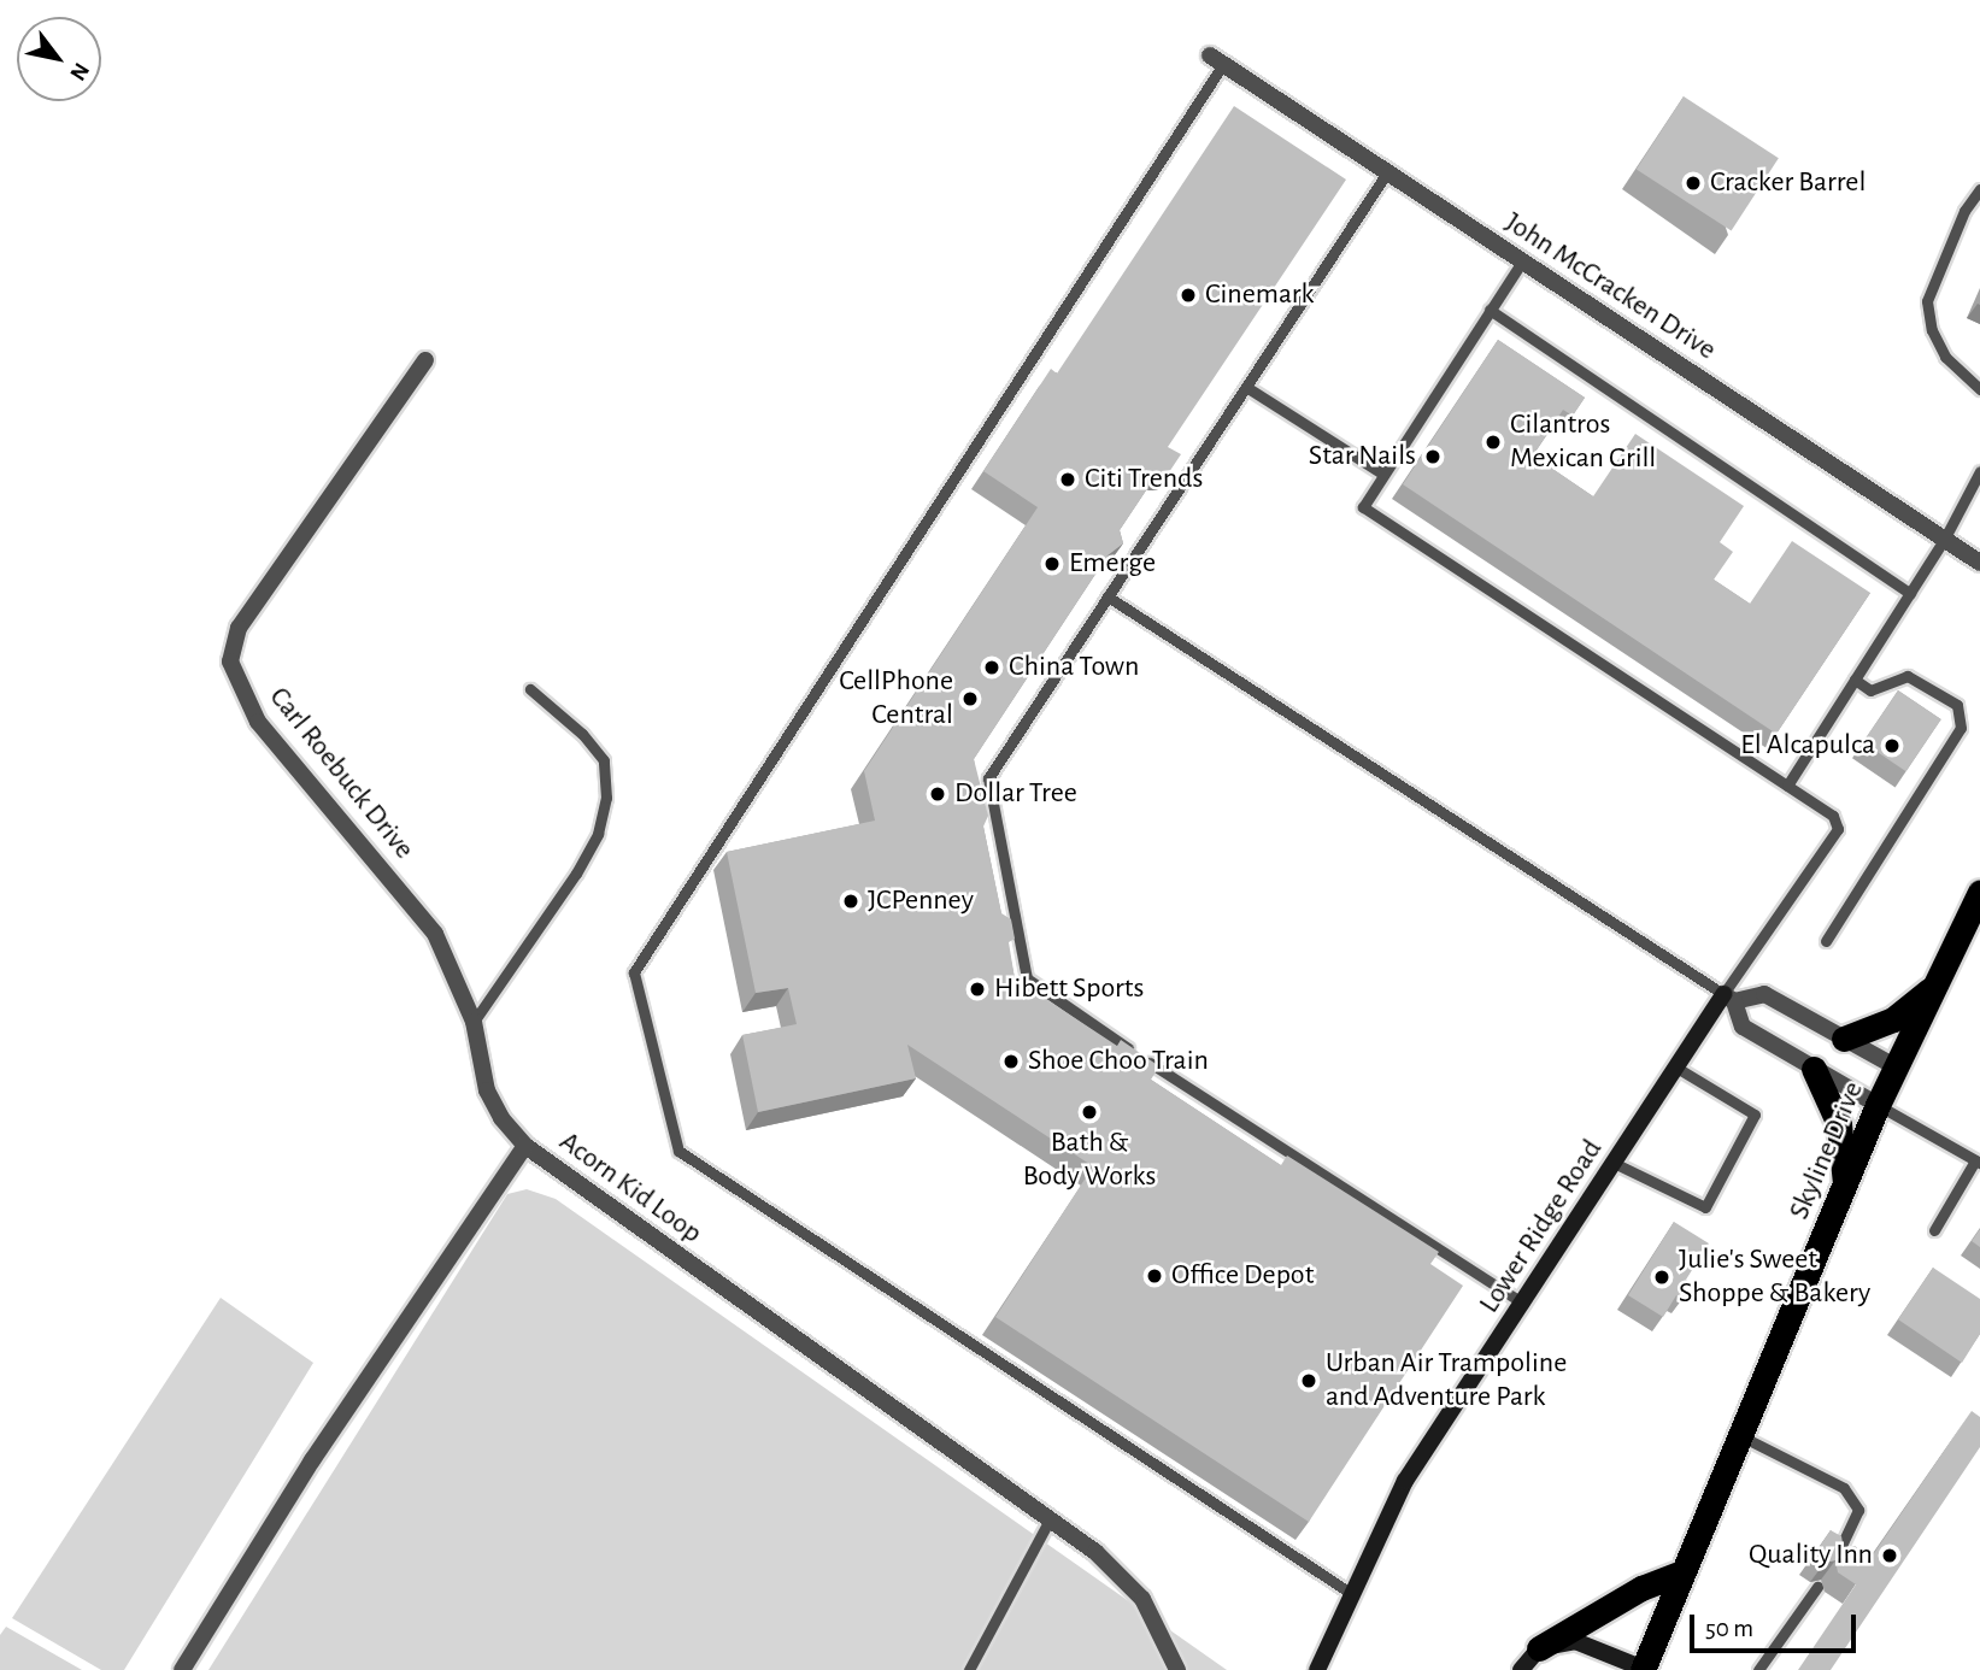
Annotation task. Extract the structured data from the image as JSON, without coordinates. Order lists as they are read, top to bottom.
{
  "streets": {
    "highway": ["Skyline Drive"],
    "street": [
      "John McCracken Drive",
      "Carl Roebuck Drive",
      "Acorn Kid Loop",
      "Lower Ridge Road"
    ]
  },
  "crossings": [
    ["Carl Roebuck Drive", "Acorn Kid Loop"]
  ],
  "places": [
    "Cracker Barrel",
    "Cinemark",
    "Cilantros Mexican Grill",
    "Star Nails",
    "Citi Trends",
    "Emerge",
    "China Town",
    "CellPhone Central",
    "El Alcapulca",
    "Dollar Tree",
    "JCPenney",
    "Hibett Sports",
    "Shoe Choo Train",
    "Bath & Body Works",
    "Office Depot",
    "Julie's Sweet Shoppe & Bakery",
    "Urban Air Trampoline and Adventure Park",
    "Quality Inn"
  ],
  "scale_bar": "50 m",
  "north": "bottom right"
}
